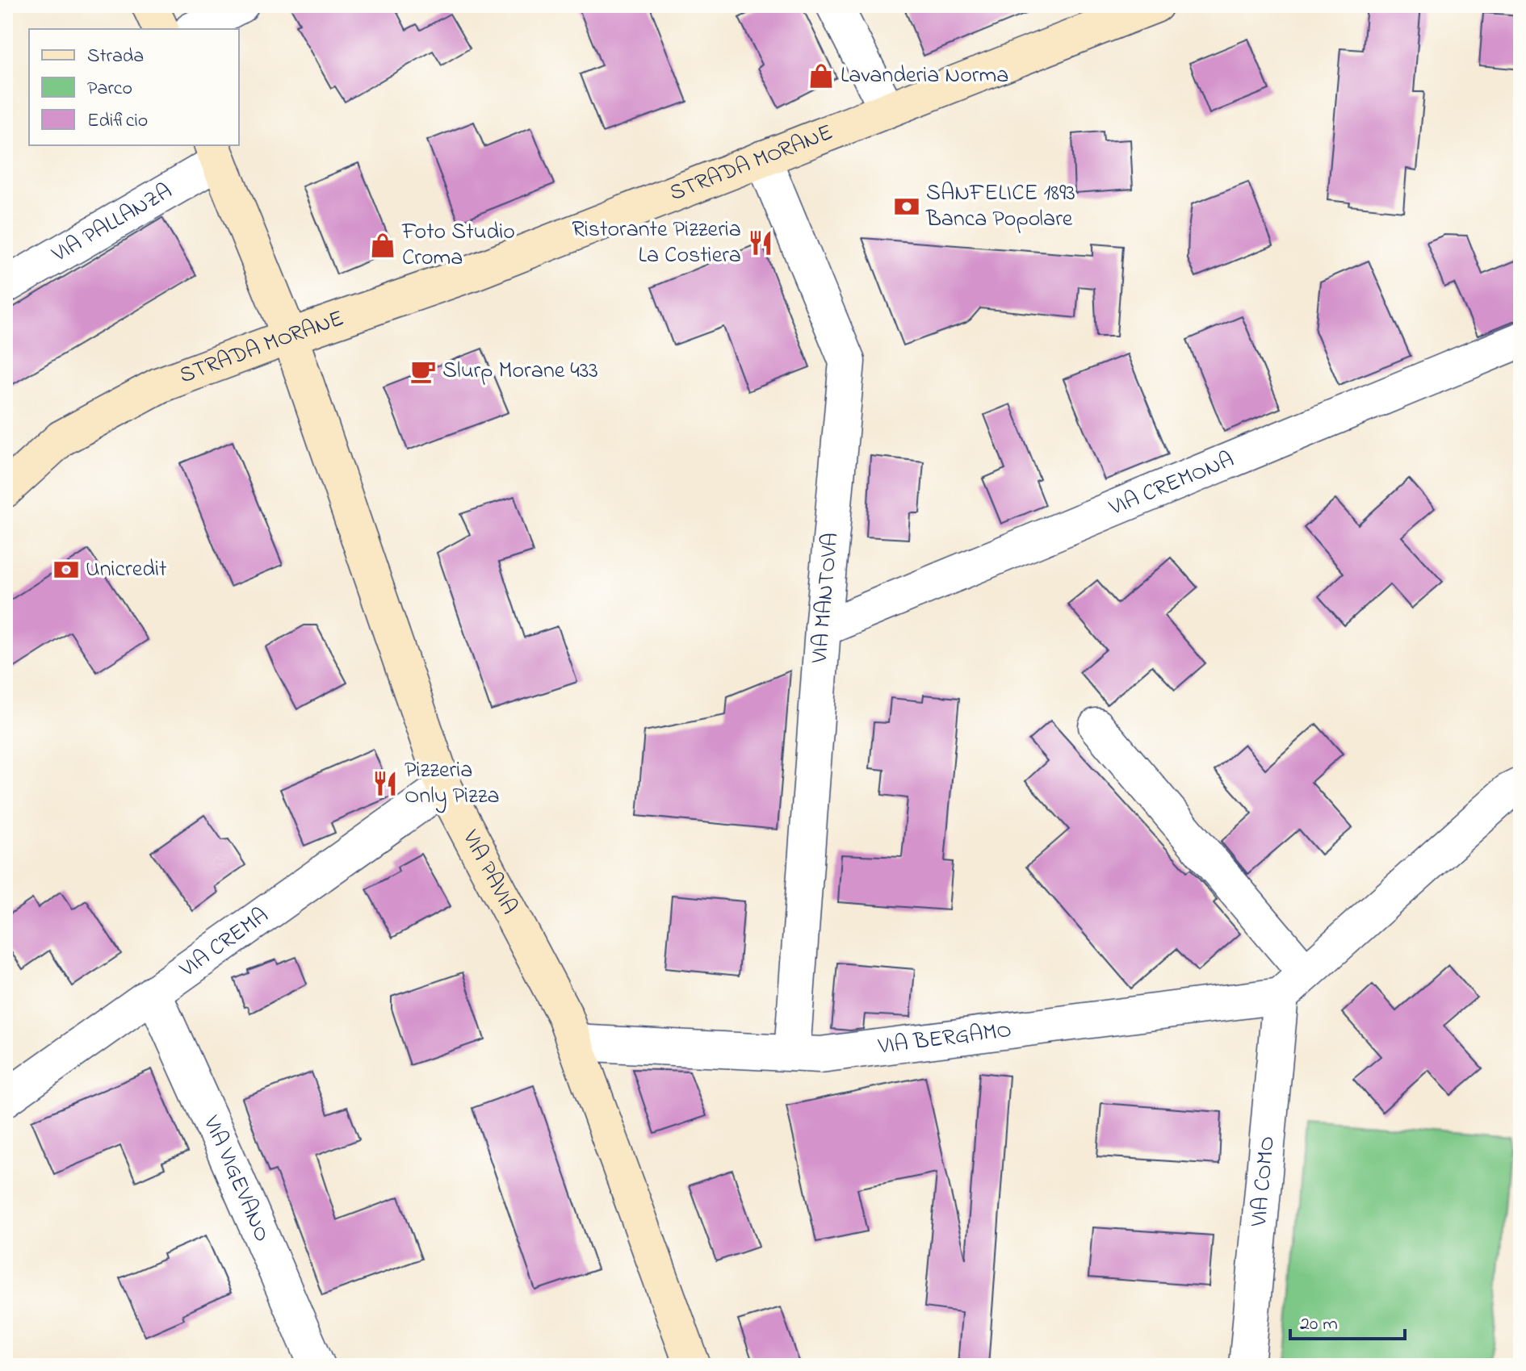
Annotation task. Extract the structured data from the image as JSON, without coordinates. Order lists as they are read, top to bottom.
{
  "streets": {
    "street": [
      "STRADA MORANE",
      "VIA PALLANZA",
      "VIA CREMONA",
      "VIA MANTOVA",
      "VIA PAVIA",
      "VIA CREMA",
      "VIA BERGAMO",
      "VIA VIGEVANO",
      "VIA COMO"
    ]
  },
  "crossings": [
    ["STRADA MORANE", "VIA PALLANZA"],
    ["STRADA MORANE", "VIA MANTOVA"],
    ["STRADA MORANE", "VIA PAVIA"],
    ["VIA PALLANZA", "VIA PAVIA"],
    ["VIA CREMONA", "VIA MANTOVA"],
    ["VIA MANTOVA", "VIA BERGAMO"],
    ["VIA PAVIA", "VIA CREMA"],
    ["VIA PAVIA", "VIA BERGAMO"],
    ["VIA CREMA", "VIA VIGEVANO"],
    ["VIA BERGAMO", "VIA COMO"]
  ],
  "places": {
    "shop": ["Lavanderia Norma", "Foto Studio Croma"],
    "bank": ["SANFELICE 1893 Banca Popolare", "Unicredit"],
    "restaurant": ["Ristorante Pizzeria La Costiera", "Pizzeria Only Pizza"],
    "cafe": ["Slurp Morane 433"]
  },
  "legend": ["Strada", "Parco", "Edificio"],
  "scale_bar": "20 m"
}
